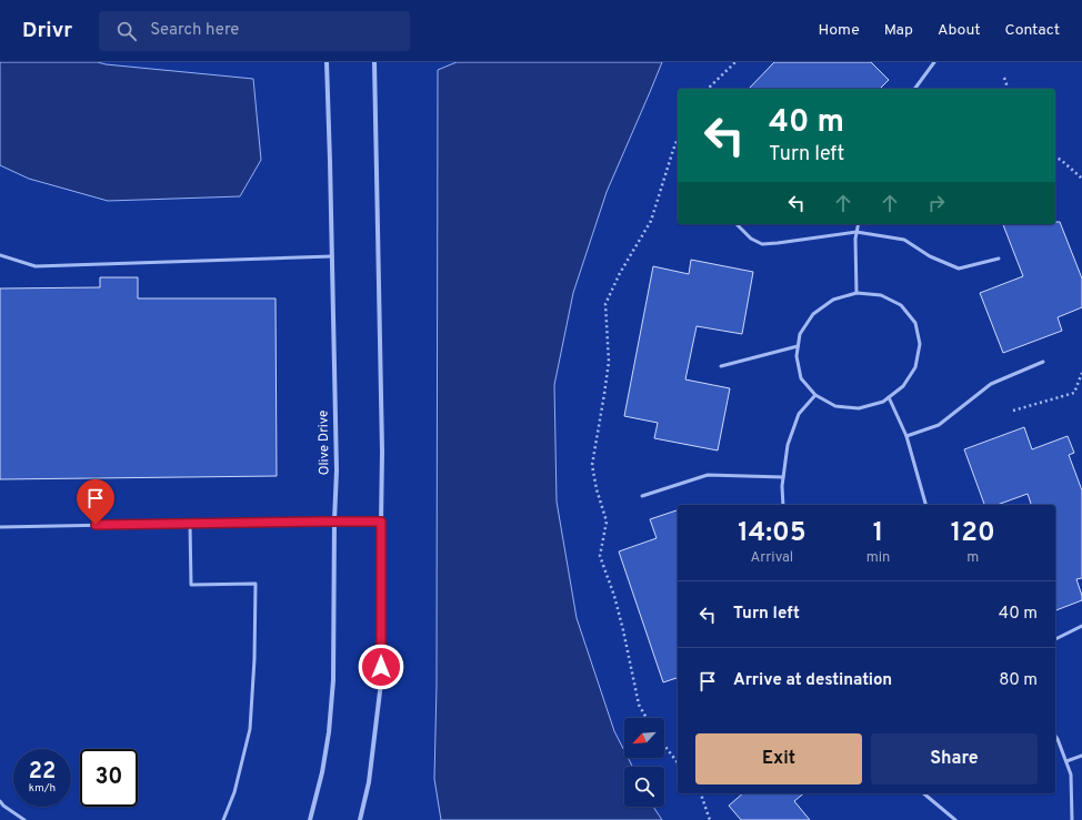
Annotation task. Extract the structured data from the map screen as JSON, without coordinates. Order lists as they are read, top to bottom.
{
  "streets": {
    "street": ["Olive Drive"]
  },
  "north": "bottom left",
  "page": {
    "header": "Drivr",
    "search": "Search here",
    "nav": [
      "Home",
      "Map",
      "About",
      "Contact"
    ],
    "turn": ["40 m", "Turn left"],
    "eta": [
      "14:05",
      "Arrival",
      "1",
      "min",
      "120",
      "m"
    ],
    "list": [
      {
        "name": "Turn left",
        "value": "40 m"
      },
      {
        "name": "Arrive at destination",
        "value": "80 m"
      }
    ],
    "buttons": ["Exit", "Share"],
    "speed": "22 km/h",
    "limit": "30"
  }
}
